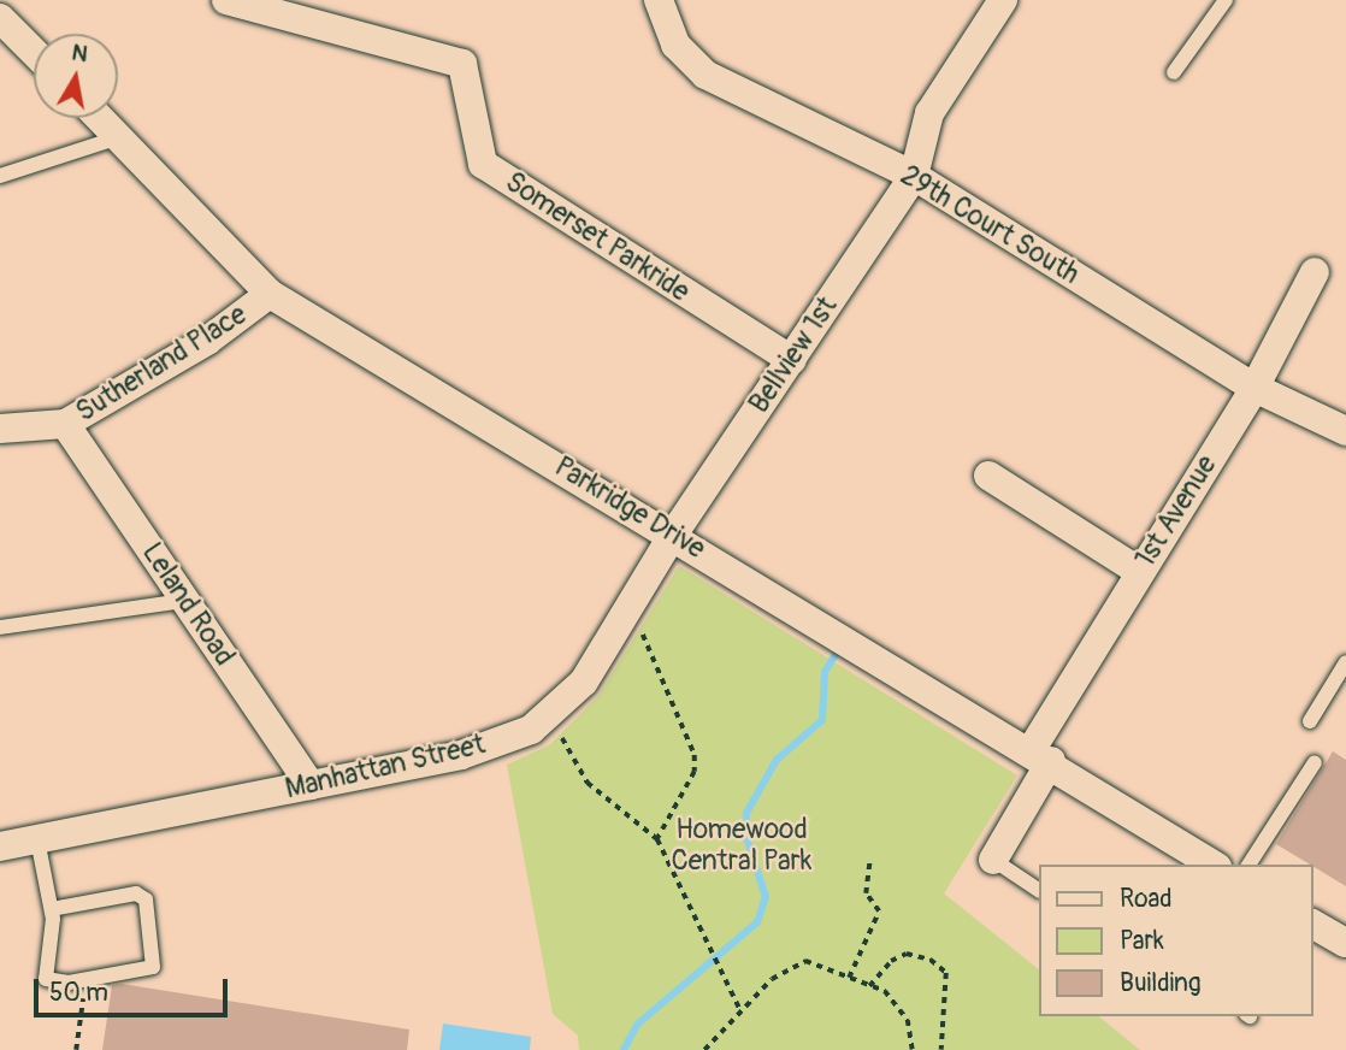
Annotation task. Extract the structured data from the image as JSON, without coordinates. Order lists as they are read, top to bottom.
{
  "streets": {
    "street": [
      "29th Court South",
      "Somerset Parkride",
      "Bellview 1st",
      "Sutherland Place",
      "Parkridge Drive",
      "1st Avenue",
      "Leland Road",
      "Manhattan Street"
    ]
  },
  "crossings": [
    ["29th Court South", "Bellview 1st"],
    ["29th Court South", "1st Avenue"],
    ["Somerset Parkride", "Bellview 1st"],
    ["Bellview 1st", "Parkridge Drive"],
    ["Bellview 1st", "Manhattan Street"],
    ["Sutherland Place", "Parkridge Drive"],
    ["Sutherland Place", "Leland Road"],
    ["Parkridge Drive", "1st Avenue"],
    ["Parkridge Drive", "Manhattan Street"],
    ["Leland Road", "Manhattan Street"]
  ],
  "parks": ["Homewood Central Park"],
  "legend": ["Road", "Park", "Building"],
  "scale_bar": "50 m",
  "north": "top"
}
